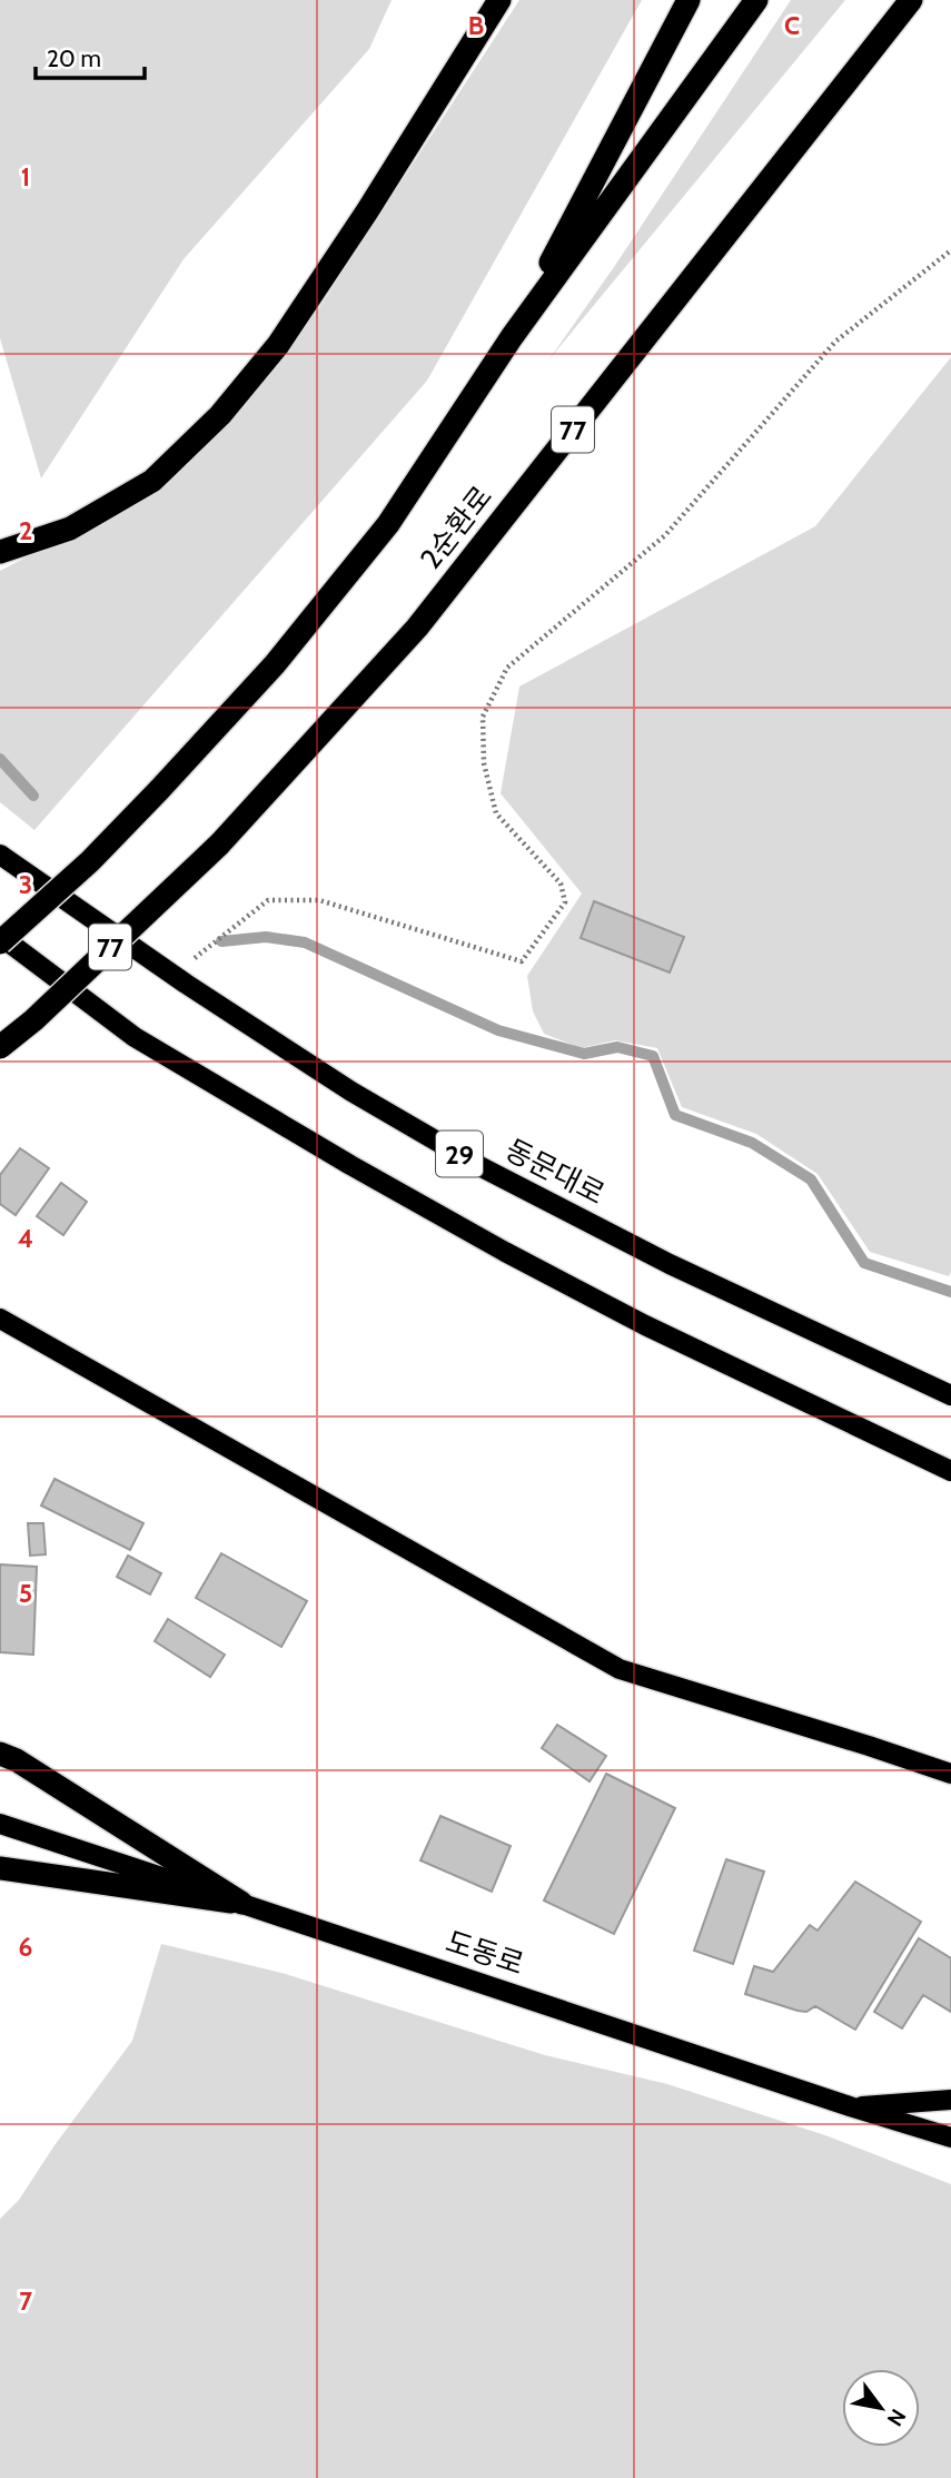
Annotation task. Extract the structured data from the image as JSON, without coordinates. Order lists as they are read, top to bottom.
{
  "streets": {
    "highway": ["77", "2순환로"],
    "main road": ["29", "동문대로", "도동로"]
  },
  "scale_bar": "20 m",
  "north": "bottom right",
  "grid": {
    "columns": ["B", "C"],
    "rows": [
      "1",
      "2",
      "3",
      "4",
      "5",
      "6",
      "7"
    ]
  }
}
